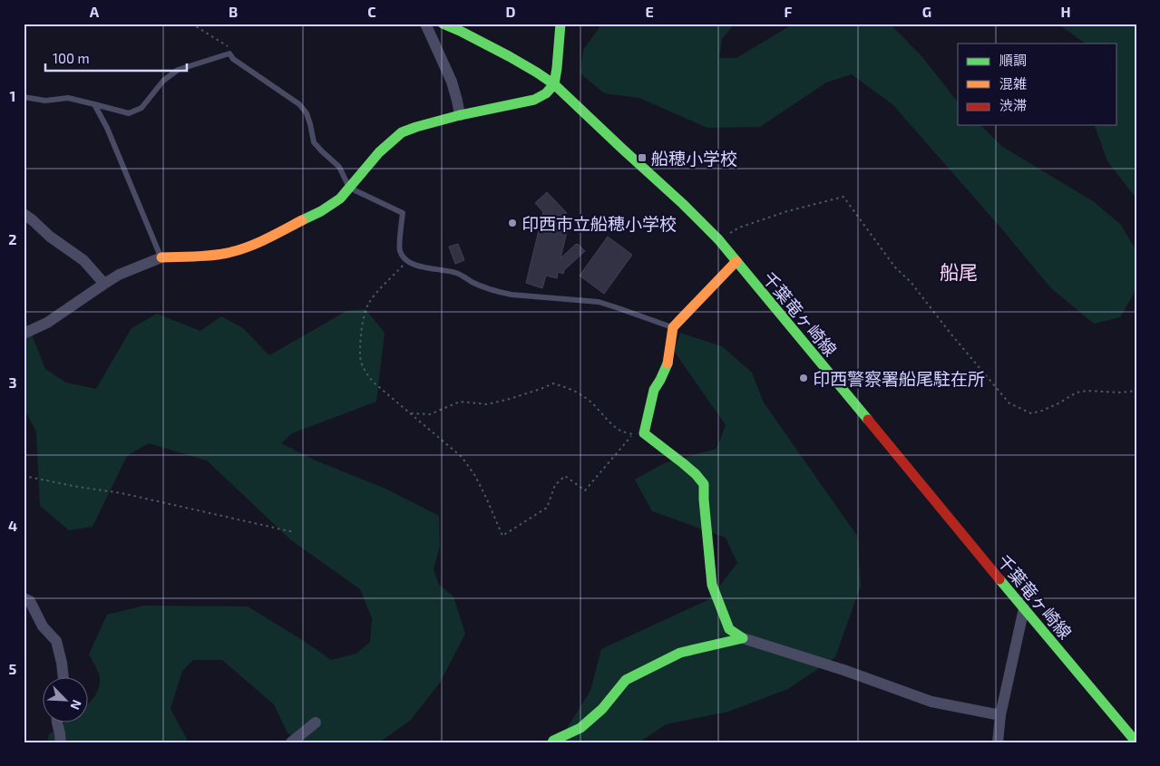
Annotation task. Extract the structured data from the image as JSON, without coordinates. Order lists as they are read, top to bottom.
{
  "streets": {
    "street": ["千葉竜ヶ崎線"]
  },
  "districts": ["船尾"],
  "places": {
    "transit": ["船穂小学校"],
    "other": ["印西市立船穂小学校", "印西警察署船尾駐在所"]
  },
  "legend": ["順調", "混雑", "渋滞"],
  "scale_bar": "100 m",
  "north": "bottom right",
  "grid": {
    "columns": [
      "A",
      "B",
      "C",
      "D",
      "E",
      "F",
      "G",
      "H"
    ],
    "rows": [
      "1",
      "2",
      "3",
      "4",
      "5"
    ]
  }
}
